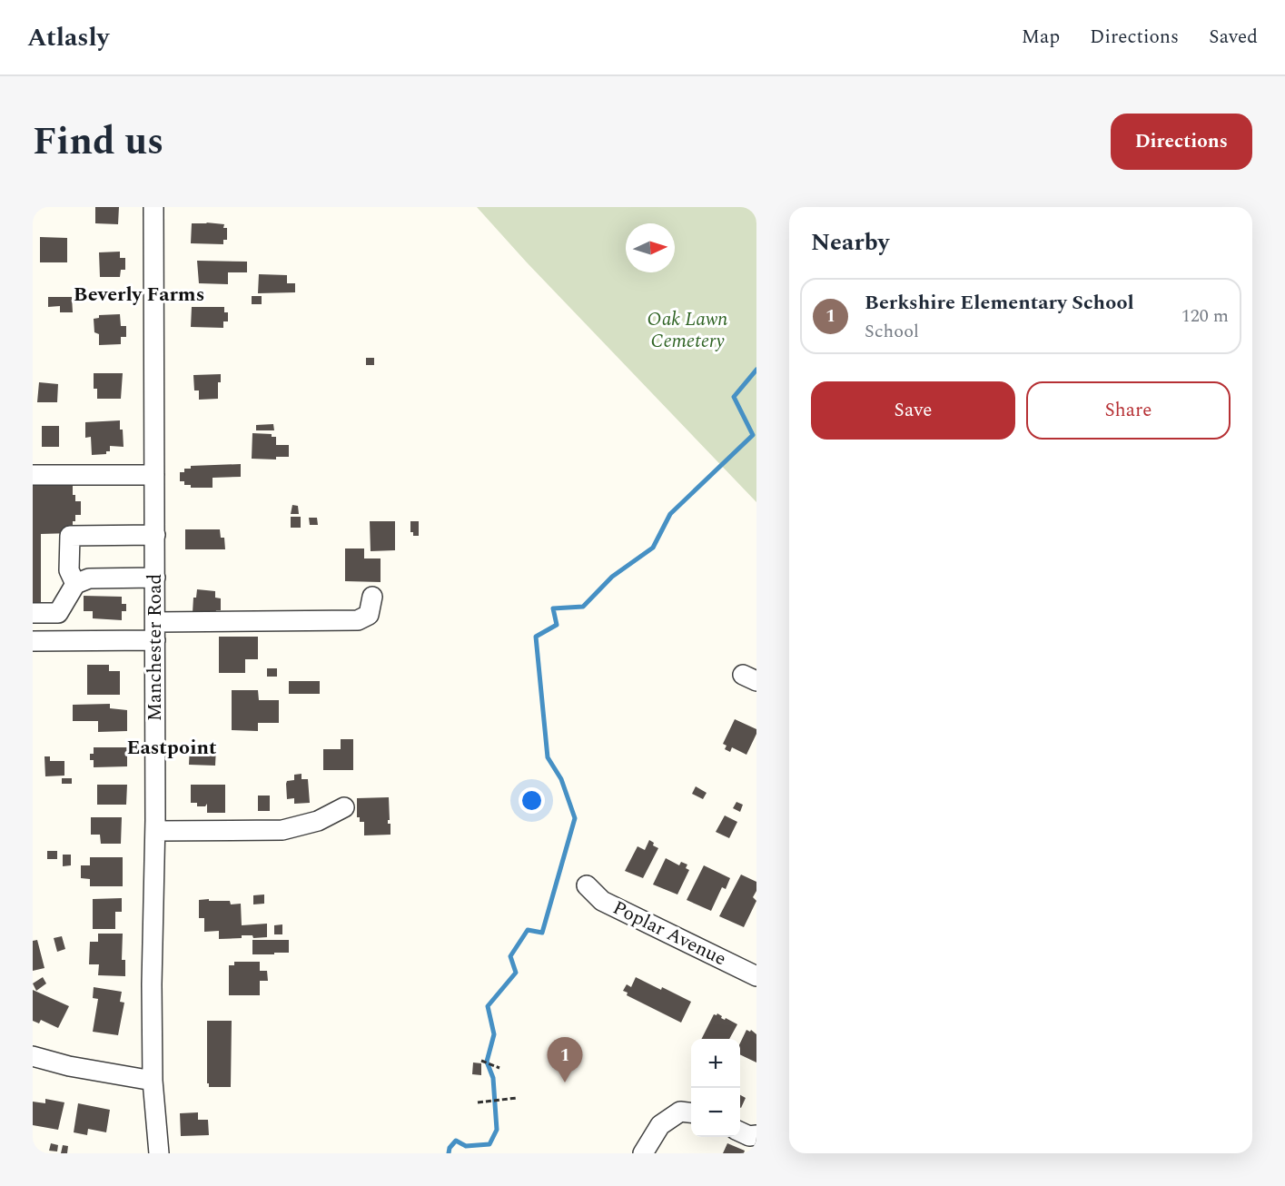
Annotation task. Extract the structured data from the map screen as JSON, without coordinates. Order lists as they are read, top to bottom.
{
  "streets": {
    "street": ["Manchester Road", "Poplar Avenue"]
  },
  "districts": ["Beverly Farms", "Eastpoint"],
  "parks": ["Oak Lawn Cemetery"],
  "north": "right",
  "page": {
    "header": "Atlasly",
    "nav": ["Map", "Directions", "Saved"],
    "title": "Find us",
    "buttons": [
      "Directions",
      ["Save", "Share"]
    ],
    "heading": "Nearby",
    "list": [
      {
        "mark": "1",
        "name": "Berkshire Elementary School",
        "note": "School",
        "value": "120 m"
      }
    ],
    "pins": "1",
    "map_buttons": ["+", "−"]
  }
}
